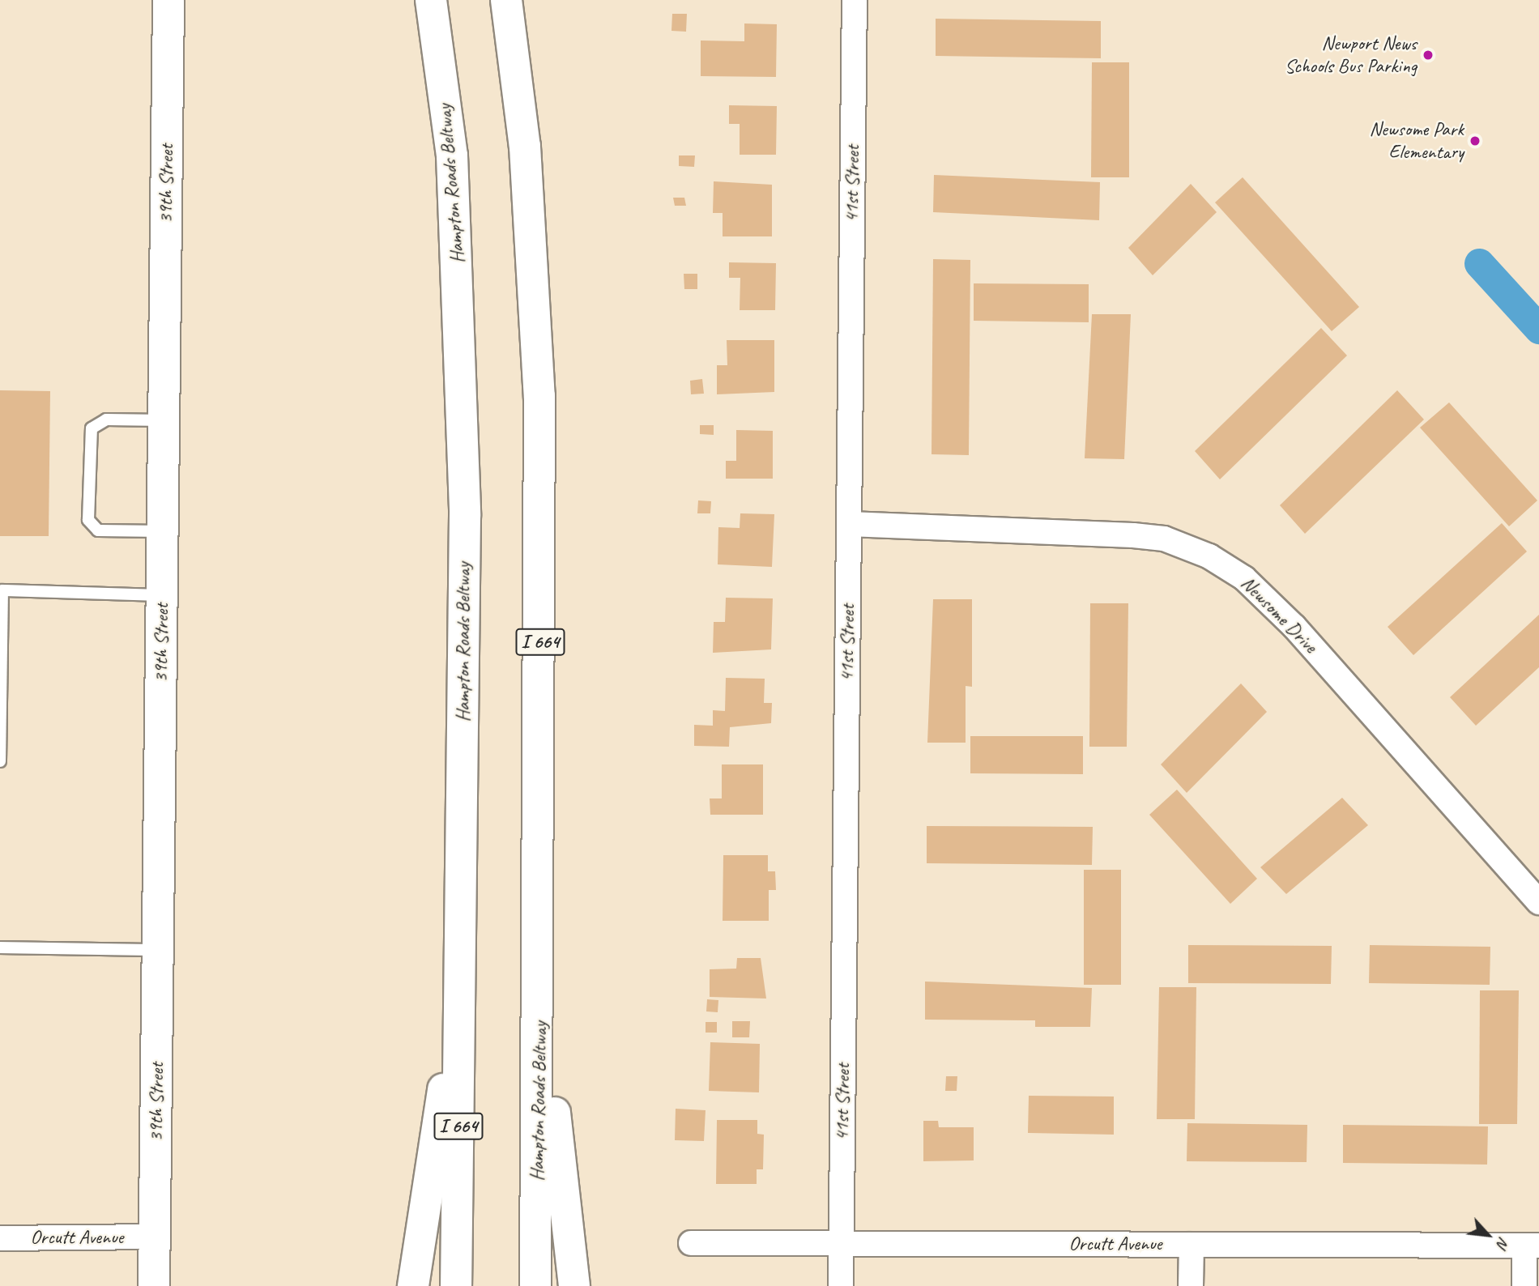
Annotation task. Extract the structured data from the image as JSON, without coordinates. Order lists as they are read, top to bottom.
{
  "streets": {
    "main road": ["39th Street", "Hampton Roads Beltway", "I 664"],
    "street": ["41st Street", "Newsome Drive", "Orcutt Avenue"]
  },
  "crossings": [
    ["39th Street", "Orcutt Avenue"],
    ["41st Street", "Newsome Drive"],
    ["41st Street", "Orcutt Avenue"]
  ],
  "places": ["Newport News Schools Bus Parking", "Newsome Park Elementary"],
  "north": "bottom right"
}
